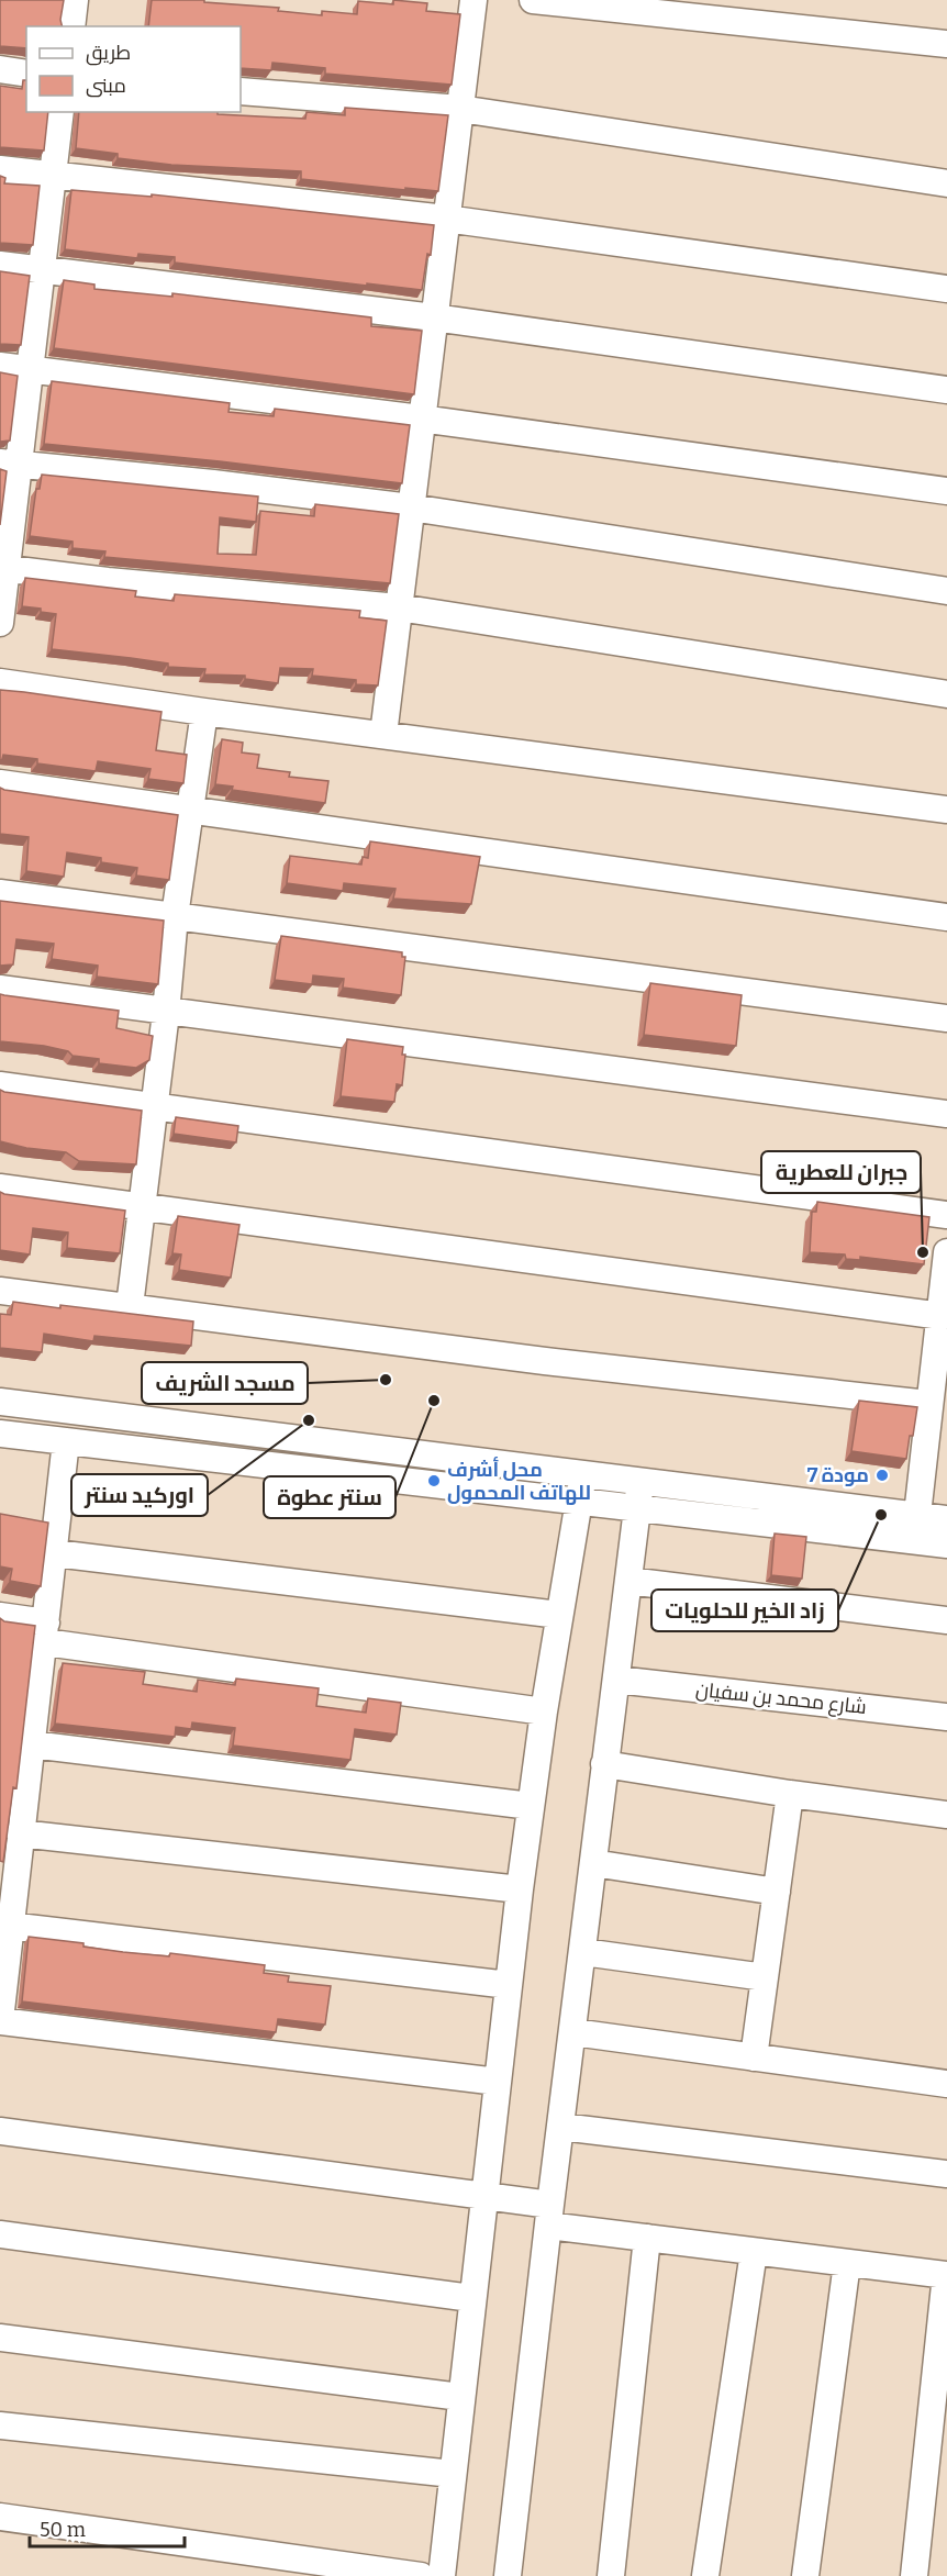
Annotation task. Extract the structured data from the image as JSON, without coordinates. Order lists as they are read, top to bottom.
{
  "streets": {
    "street": ["شارع محمد بن سفيان"]
  },
  "places": [
    "جبران للعطرية",
    "مسجد الشريف",
    "سنتر عطوة",
    "اوركيد سنتر",
    "مودة 7",
    "محل أشرف للهاتف المحمول",
    "زاد الخير للحلويات"
  ],
  "legend": ["طريق", "مبنى"],
  "scale_bar": "50 m"
}
